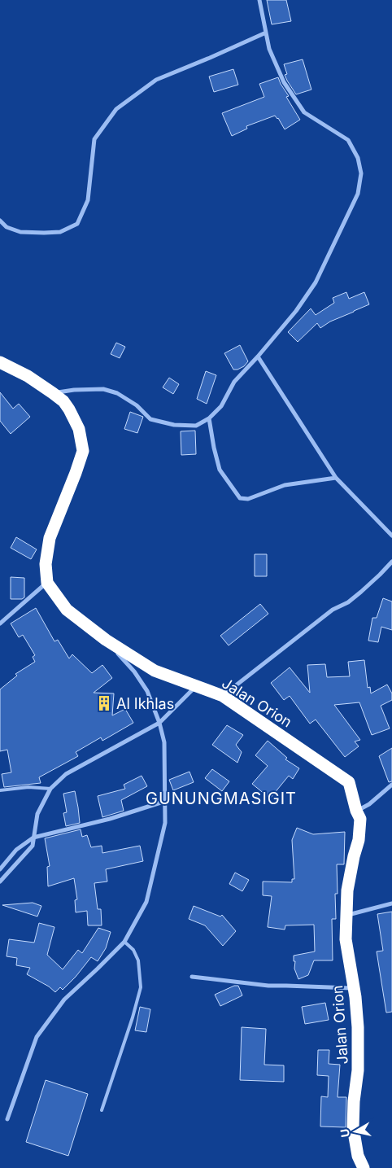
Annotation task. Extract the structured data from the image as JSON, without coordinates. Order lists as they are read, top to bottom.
{
  "streets": {
    "highway": ["Jalan Orion"]
  },
  "districts": ["GUNUNGMASIGIT"],
  "places": {
    "building": ["Al Ikhlas"]
  },
  "north": "left"
}
